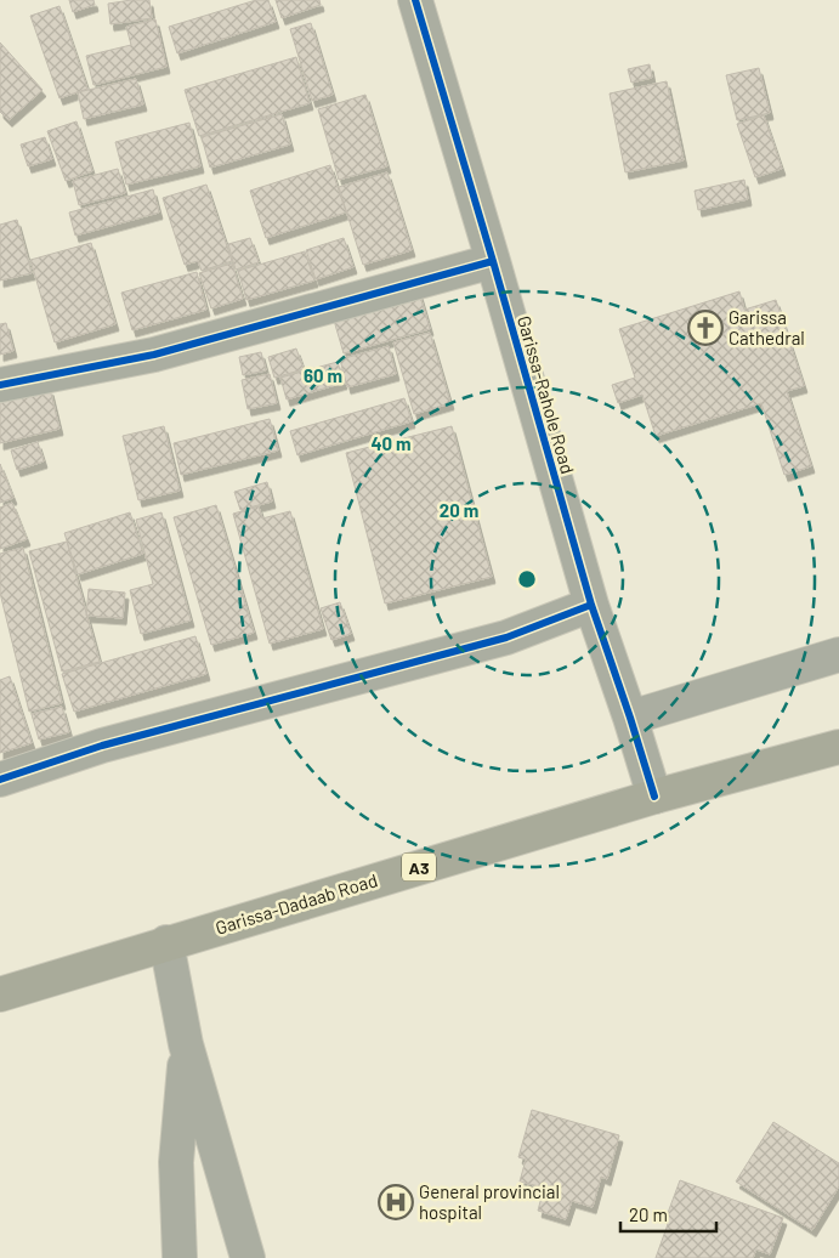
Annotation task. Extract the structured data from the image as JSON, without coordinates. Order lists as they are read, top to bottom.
{
  "streets": {
    "highway": ["A3", "Garissa-Dadaab Road"],
    "street": ["Garissa-Rahole Road"]
  },
  "crossings": [
    ["Garissa-Rahole Road", "Garissa-Dadaab Road"]
  ],
  "places": {
    "church": ["Garissa Cathedral"],
    "hospital": ["General provincial hospital"]
  },
  "scale_bar": "20 m",
  "rings": ["60 m", "40 m", "20 m"]
}
